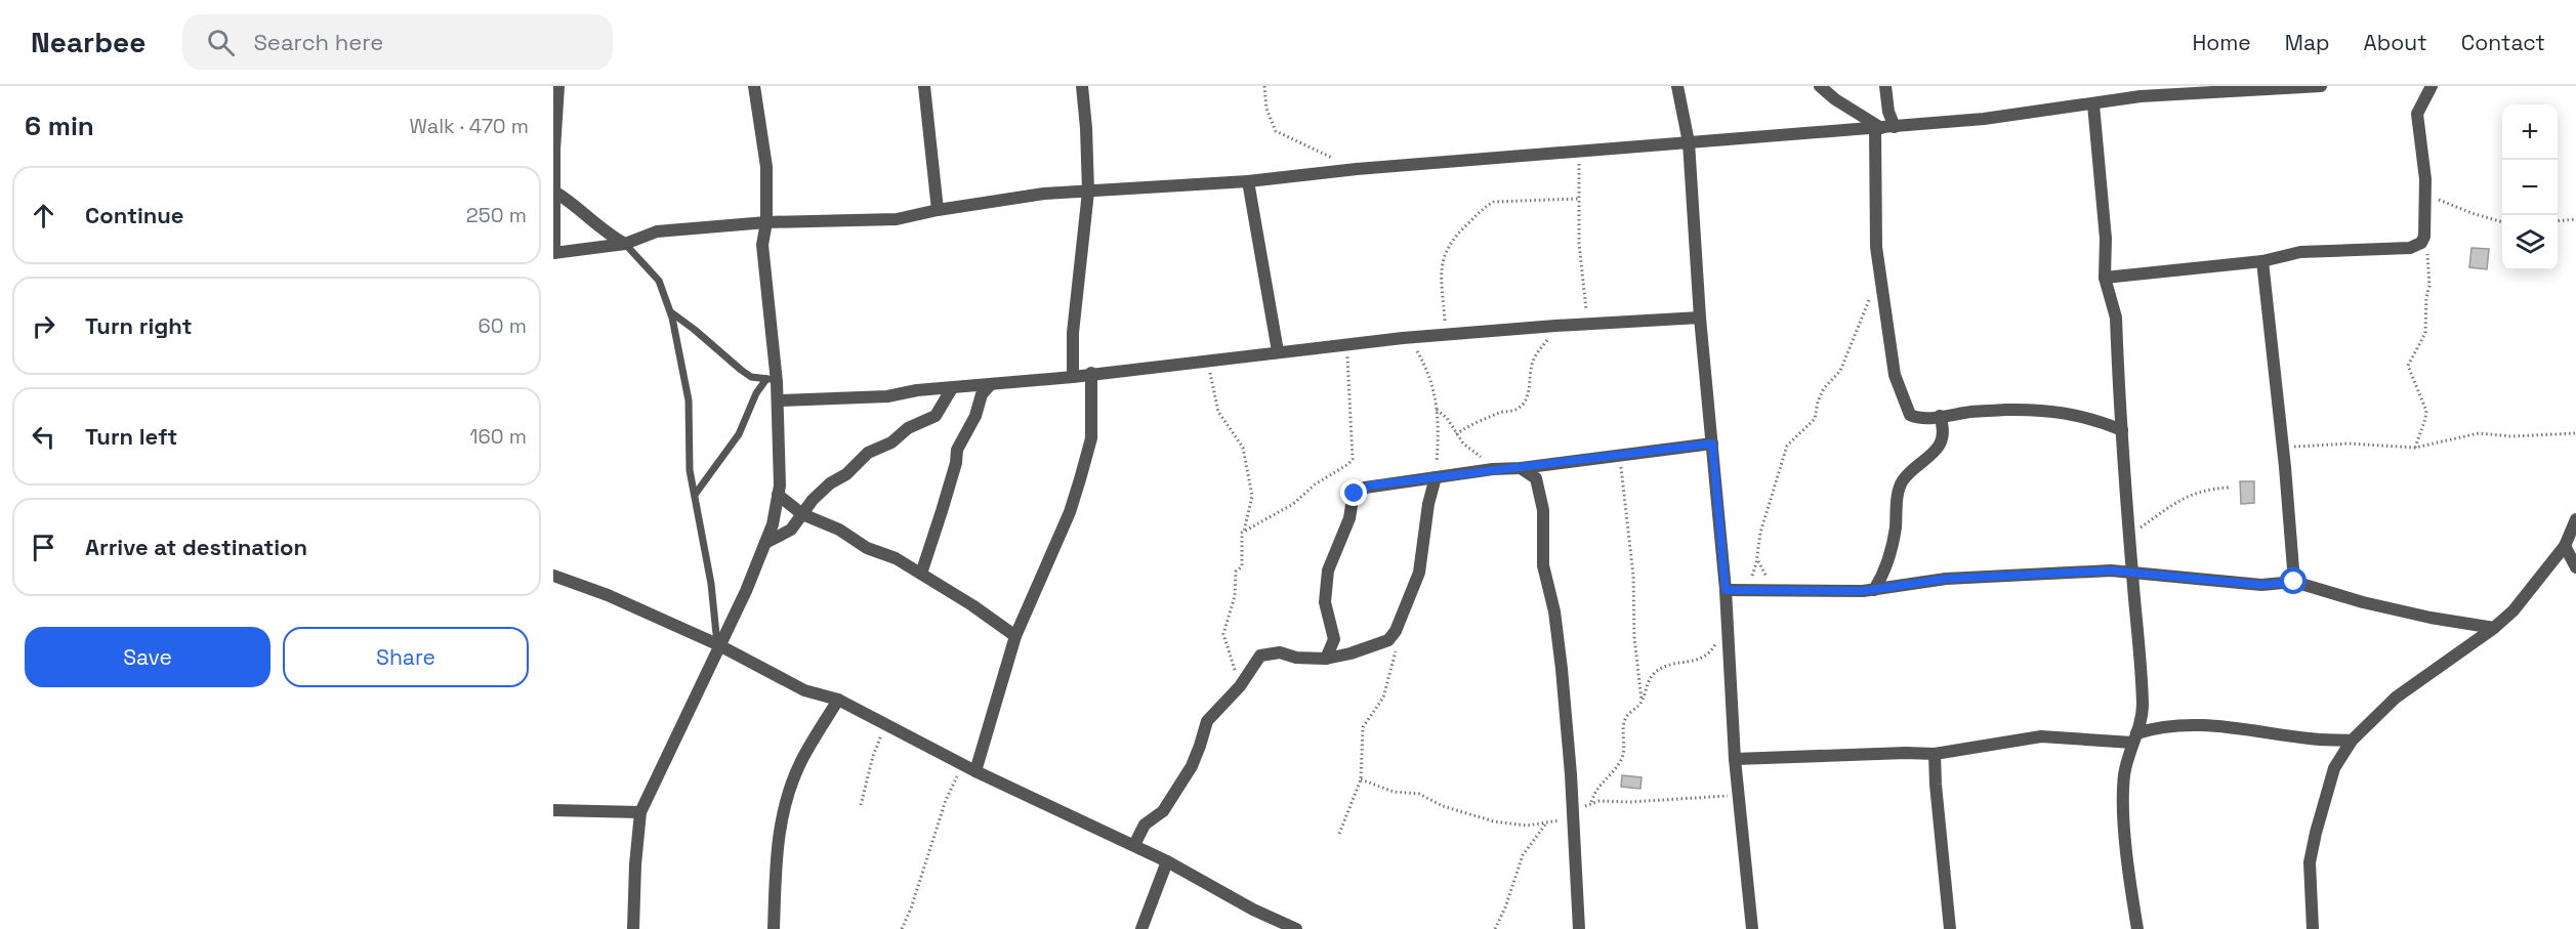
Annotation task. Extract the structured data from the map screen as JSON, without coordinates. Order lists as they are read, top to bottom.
{
  "page": {
    "header": "Nearbee",
    "search": "Search here",
    "nav": [
      "Home",
      "Map",
      "About",
      "Contact"
    ],
    "heading": ["6 min", "Walk · 470 m"],
    "map_buttons": ["+", "−"],
    "list": [
      ["Continue", "250 m"],
      ["Turn right", "60 m"],
      ["Turn left", "160 m"],
      "Arrive at destination"
    ],
    "buttons": ["Save", "Share"]
  }
}
